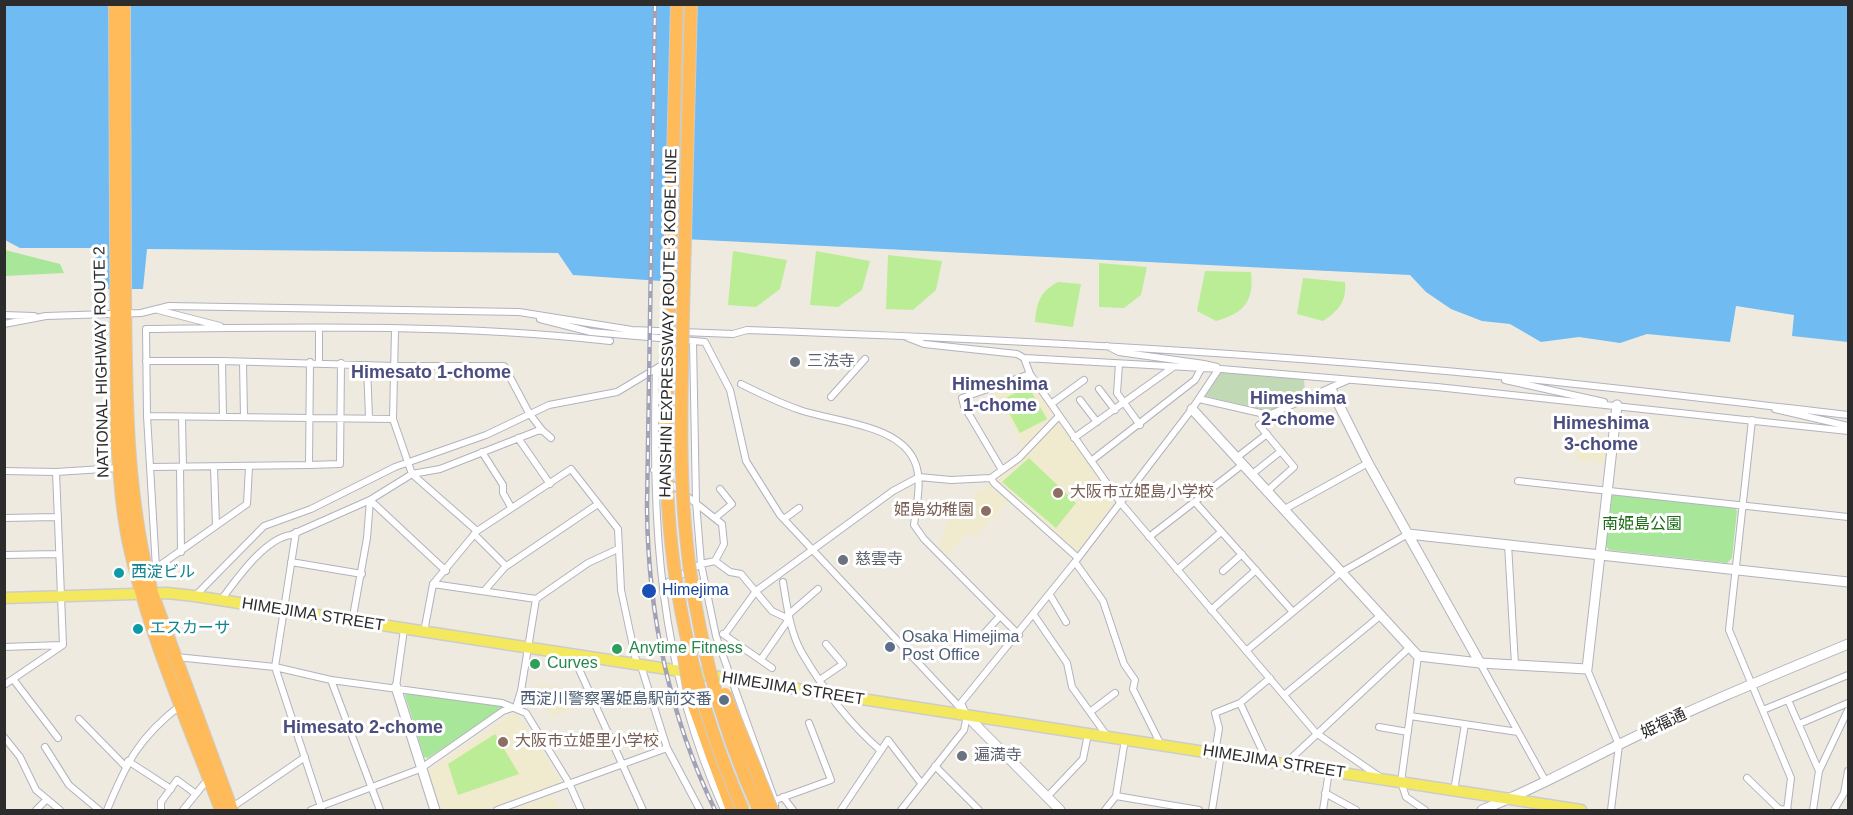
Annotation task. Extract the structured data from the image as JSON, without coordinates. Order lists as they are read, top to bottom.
{
  "streets": {
    "highway": ["HANSHIN EXPRESSWAY ROUTE 3 KOBE LINE", "NATIONAL HIGHWAY ROUTE 2"],
    "main road": ["HIMEJIMA STREET"],
    "street": ["姫福通"]
  },
  "crossings": [
    ["NATIONAL HIGHWAY ROUTE 2", "HIMEJIMA STREET"],
    ["HIMEJIMA STREET", "姫福通"]
  ],
  "districts": [
    "Himesato 1-chome",
    "Himeshima 1-chome",
    "Himeshima 2-chome",
    "Himeshima 3-chome",
    "Himesato 2-chome"
  ],
  "parks": ["南姫島公園"],
  "places": [
    "三法寺",
    "大阪市立姫島小学校",
    "姫島幼稚園",
    "慈雲寺",
    "西淀ビル",
    "Himejima",
    "エスカーサ",
    "Osaka Himejima Post Office",
    "Anytime Fitness",
    "Curves",
    "西淀川警察署姫島駅前交番",
    "大阪市立姫里小学校",
    "遍満寺"
  ]
}
